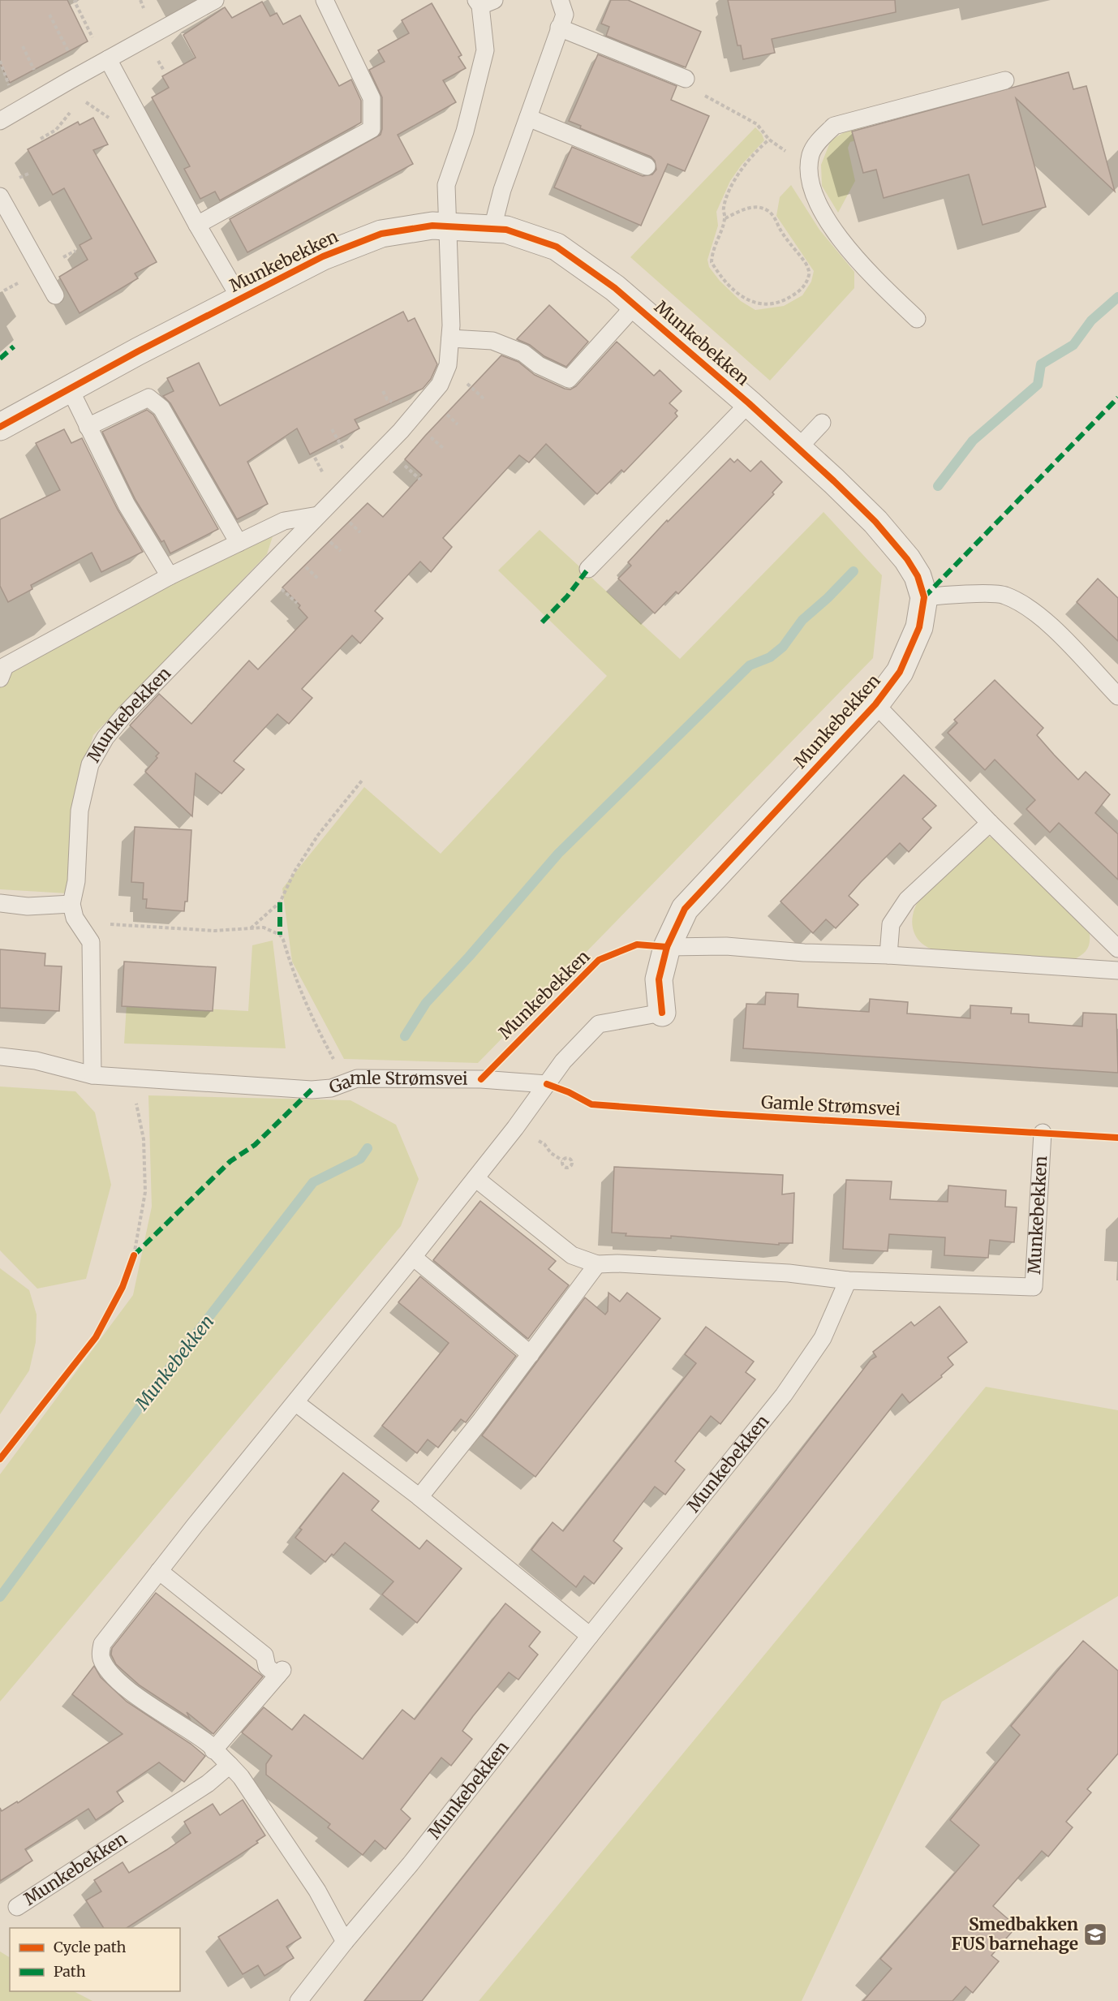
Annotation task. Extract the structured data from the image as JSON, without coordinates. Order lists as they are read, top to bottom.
{
  "streets": {
    "street": ["Munkebekken"],
    "lane": ["Gamle Strømsvei"]
  },
  "crossings": [
    ["Munkebekken", "Gamle Strømsvei"]
  ],
  "water": ["Munkebekken"],
  "places": {
    "school or university": ["Smedbakken FUS barnehage"]
  },
  "legend": ["Cycle path", "Path"]
}
